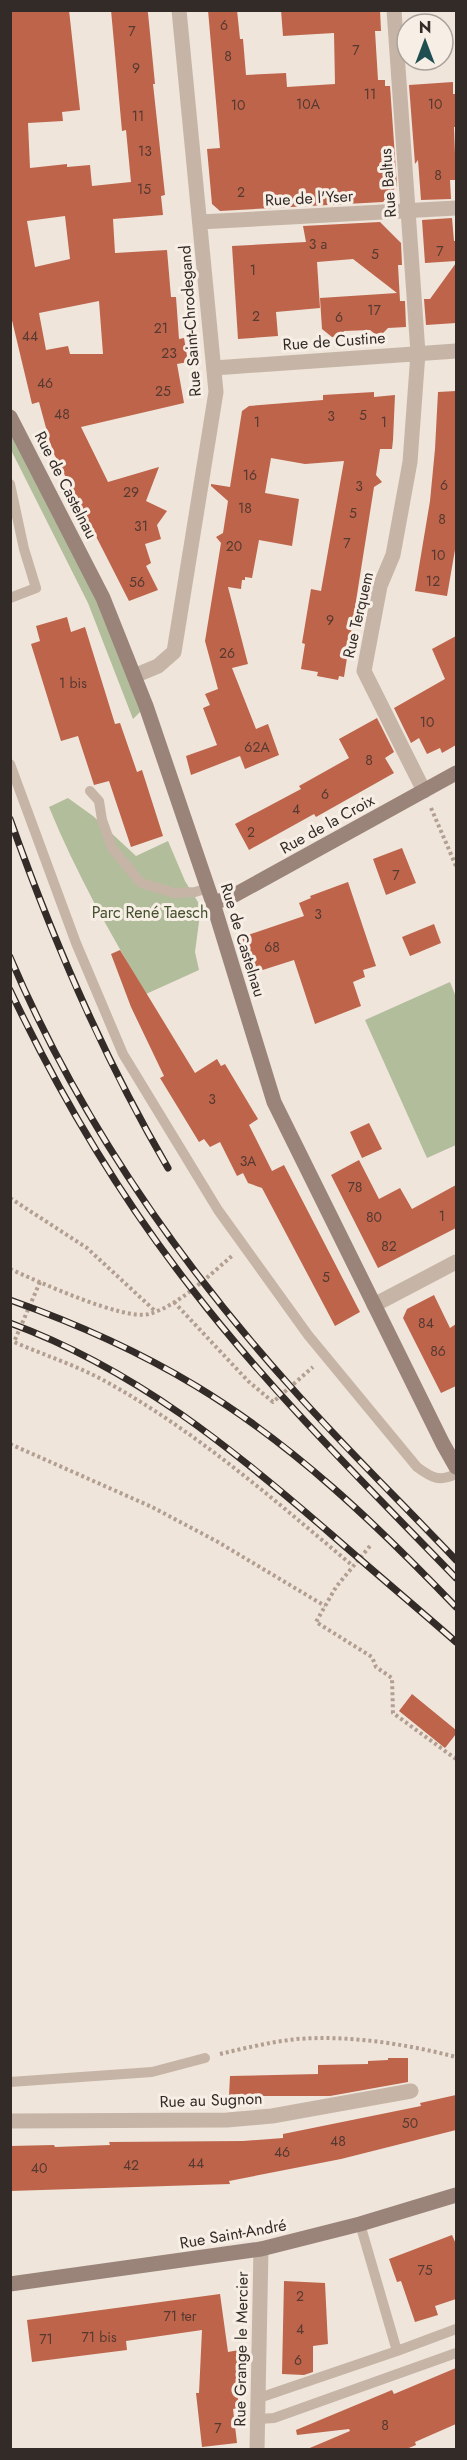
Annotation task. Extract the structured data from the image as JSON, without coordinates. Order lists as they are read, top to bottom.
{
  "streets": {
    "street": [
      "Rue Baltus",
      "Rue de l'Yser",
      "Rue Saint-Chrodegand",
      "Rue de Custine",
      "Rue de Castelnau",
      "Rue Terquem",
      "Rue de la Croix",
      "Rue au Sugnon",
      "Rue Saint-André",
      "Rue Grange le Mercier"
    ]
  },
  "crossings": [
    ["Rue Baltus", "Rue de l'Yser"],
    ["Rue Baltus", "Rue de Custine"],
    ["Rue Baltus", "Rue Terquem"],
    ["Rue de l'Yser", "Rue Saint-Chrodegand"],
    ["Rue Saint-Chrodegand", "Rue de Custine"],
    ["Rue Saint-Chrodegand", "Rue de Castelnau"],
    ["Rue de Custine", "Rue Terquem"],
    ["Rue de Castelnau", "Rue de la Croix"],
    ["Rue Terquem", "Rue de la Croix"],
    ["Rue Saint-André", "Rue Grange le Mercier"]
  ],
  "parks": ["Parc René Taesch"],
  "house_numbers": [
    "6",
    "7",
    "7",
    "8",
    "9",
    "11",
    "10A",
    "10",
    "10",
    "11",
    "13",
    "8",
    "15",
    "2",
    "3 a",
    "7",
    "5",
    "1",
    "17",
    "2",
    "6",
    "21",
    "44",
    "23",
    "46",
    "25",
    "48",
    "5",
    "3",
    "1",
    "1",
    "16",
    "6",
    "3",
    "29",
    "18",
    "5",
    "8",
    "31",
    "7",
    "20",
    "10",
    "12",
    "56",
    "9",
    "26",
    "1 bis",
    "10",
    "62A",
    "8",
    "6",
    "4",
    "2",
    "7",
    "3",
    "68",
    "3",
    "3A",
    "78",
    "1",
    "80",
    "82",
    "5",
    "84",
    "86",
    "50",
    "48",
    "46",
    "44",
    "42",
    "40",
    "75",
    "2",
    "71 ter",
    "4",
    "71 bis",
    "71",
    "6",
    "8",
    "7"
  ],
  "north": "top"
}
